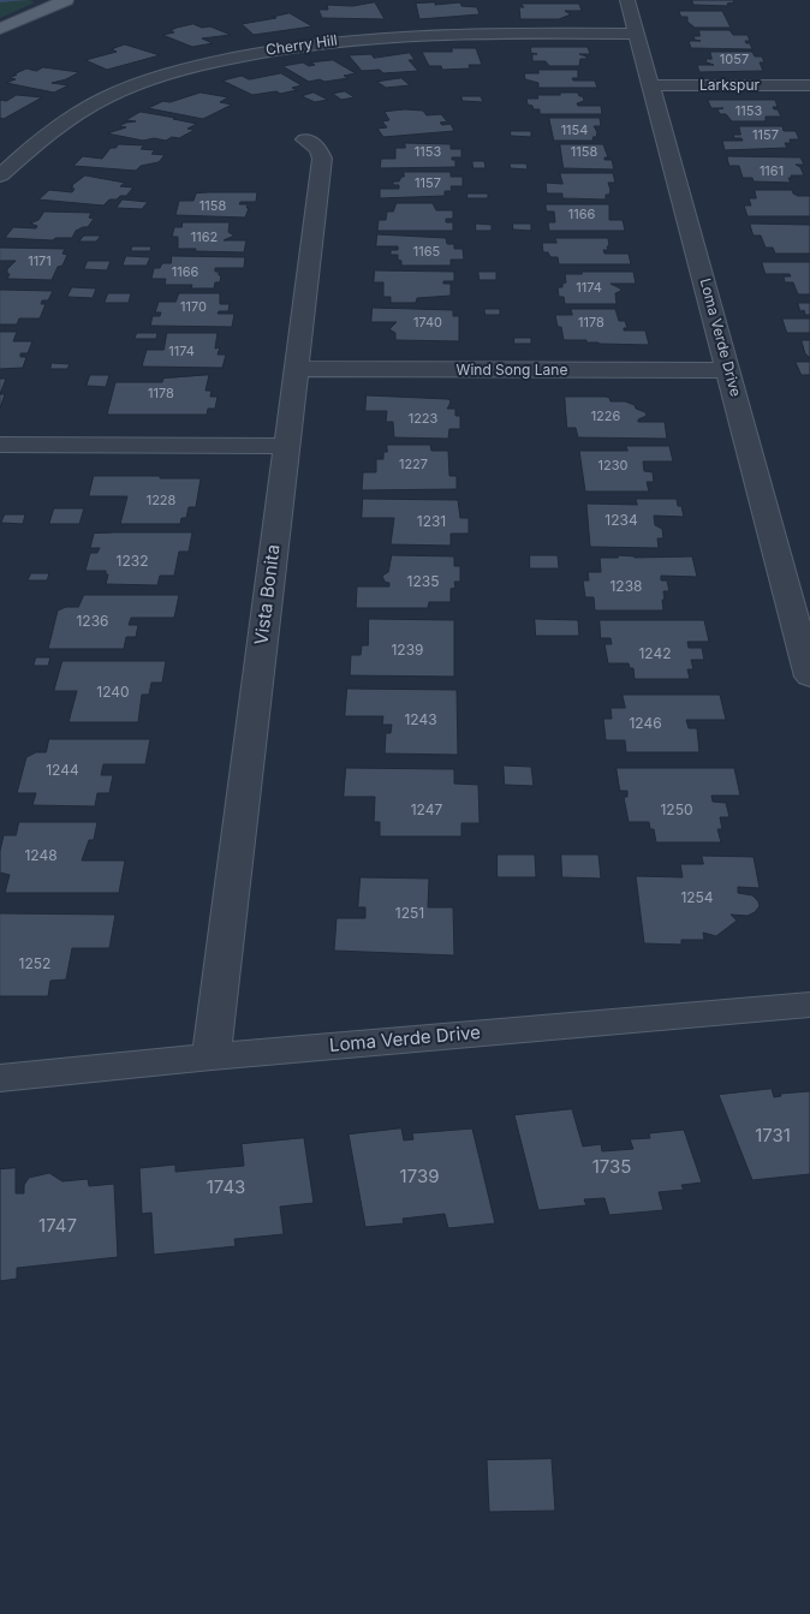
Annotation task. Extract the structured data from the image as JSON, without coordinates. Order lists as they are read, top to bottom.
{
  "streets": {
    "street": [
      "Cherry Hill",
      "Larkspur",
      "Loma Verde Drive",
      "Wind Song Lane",
      "Vista Bonita"
    ]
  },
  "crossings": [
    ["Cherry Hill", "Loma Verde Drive"],
    ["Larkspur", "Loma Verde Drive"],
    ["Loma Verde Drive", "Wind Song Lane"],
    ["Loma Verde Drive", "Vista Bonita"],
    ["Wind Song Lane", "Vista Bonita"]
  ],
  "house_numbers": [
    "1057",
    "1153",
    "1154",
    "1157",
    "1153",
    "1158",
    "1161",
    "1157",
    "1158",
    "1166",
    "1162",
    "1165",
    "1171",
    "1166",
    "1174",
    "1170",
    "1740",
    "1178",
    "1174",
    "1178",
    "1226",
    "1223",
    "1227",
    "1230",
    "1228",
    "1234",
    "1231",
    "1232",
    "1235",
    "1238",
    "1236",
    "1239",
    "1242",
    "1240",
    "1243",
    "1246",
    "1244",
    "1247",
    "1250",
    "1248",
    "1254",
    "1251",
    "1252",
    "1731",
    "1735",
    "1739",
    "1743",
    "1747"
  ]
}
